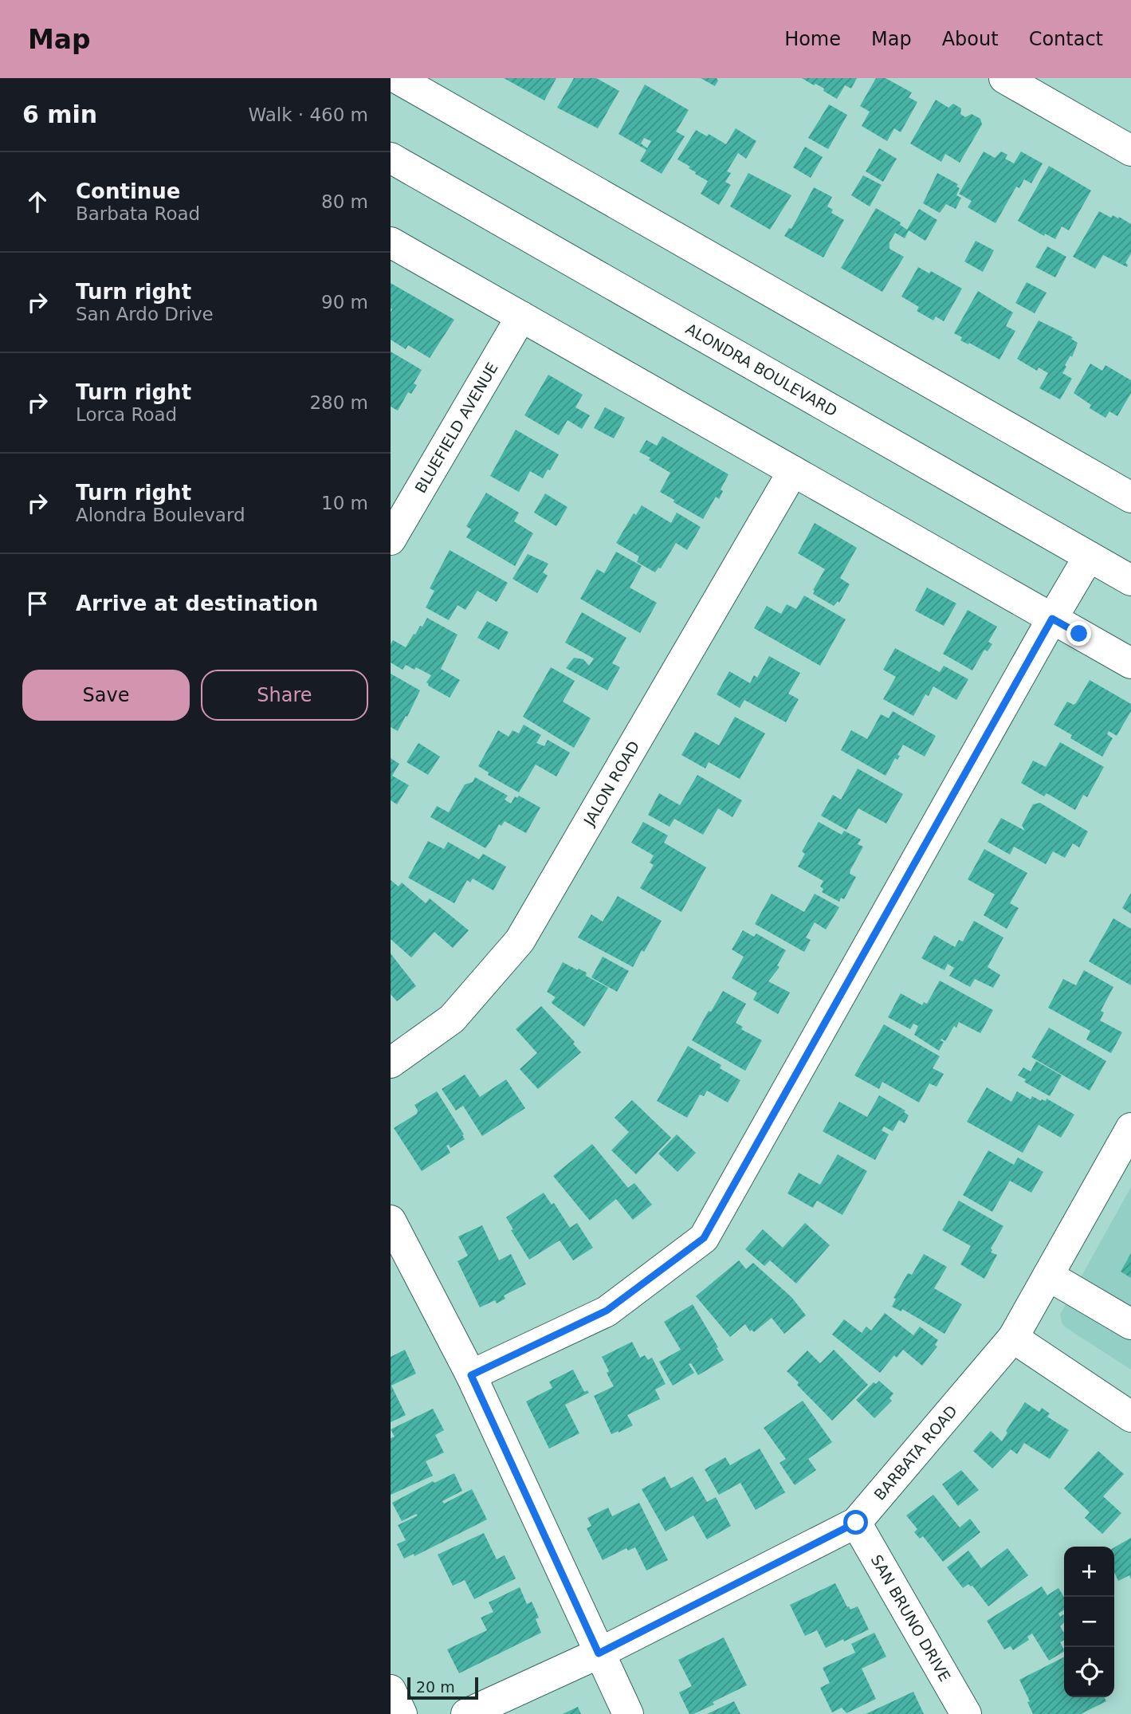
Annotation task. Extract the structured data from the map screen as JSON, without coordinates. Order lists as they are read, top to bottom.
{
  "streets": {
    "street": [
      "ALONDRA BOULEVARD",
      "BLUEFIELD AVENUE",
      "JALON ROAD",
      "BARBATA ROAD",
      "SAN BRUNO DRIVE"
    ]
  },
  "crossings": [
    ["BARBATA ROAD", "SAN BRUNO DRIVE"]
  ],
  "scale_bar": "20 m",
  "page": {
    "header": "Map",
    "nav": [
      "Home",
      "Map",
      "About",
      "Contact"
    ],
    "heading": ["6 min", "Walk · 460 m"],
    "list": [
      ["Continue", "Barbata Road", "80 m"],
      ["Turn right", "San Ardo Drive", "90 m"],
      ["Turn right", "Lorca Road", "280 m"],
      ["Turn right", "Alondra Boulevard", "10 m"],
      "Arrive at destination"
    ],
    "buttons": ["Save", "Share"],
    "map_buttons": ["+", "−"],
    "scale": "20 m"
  }
}
